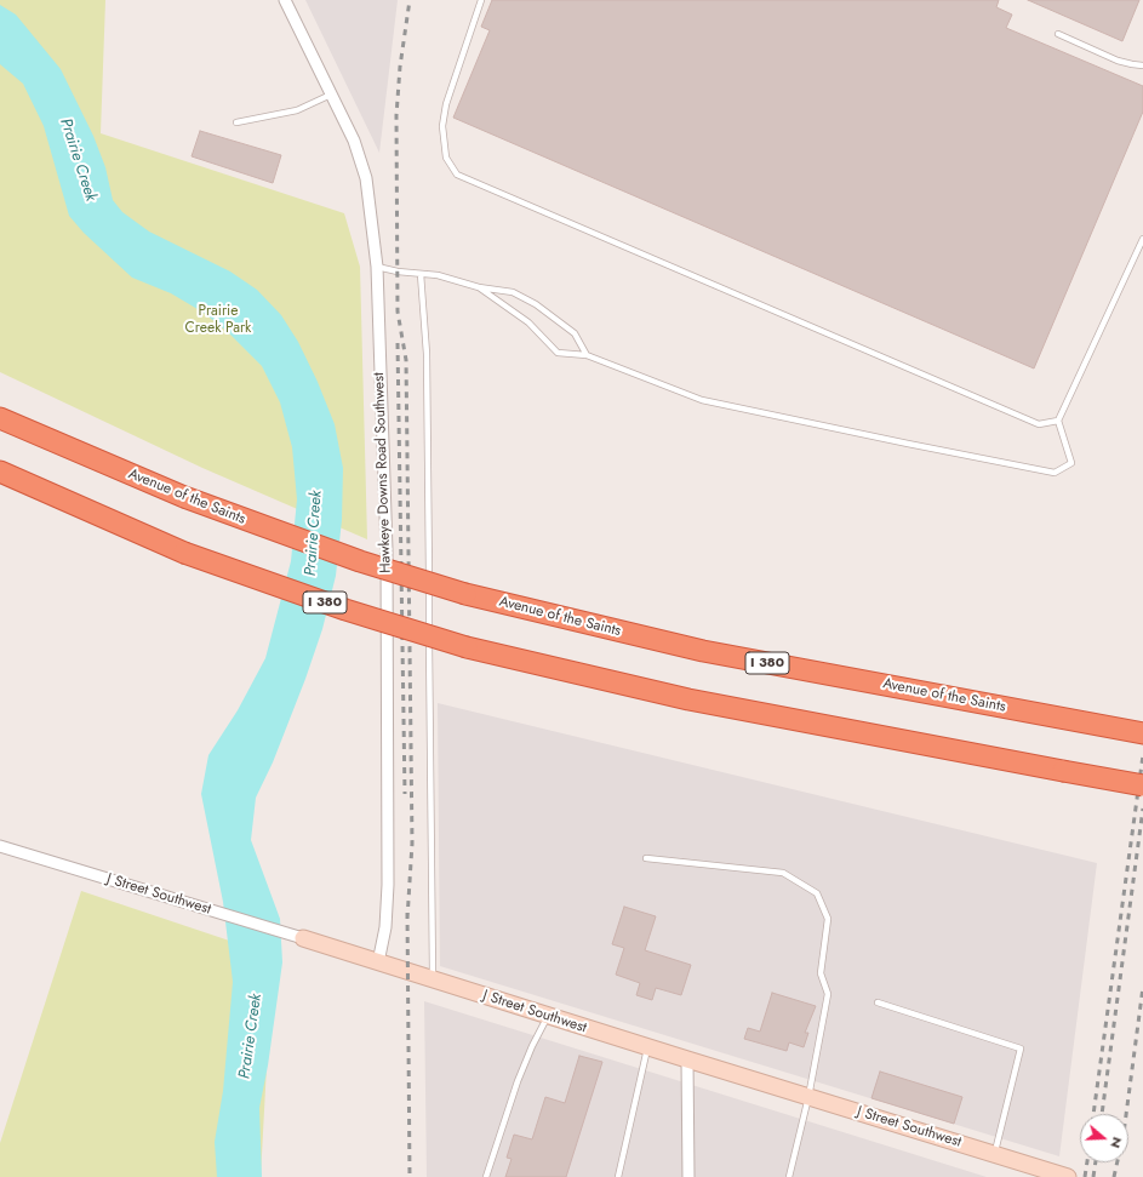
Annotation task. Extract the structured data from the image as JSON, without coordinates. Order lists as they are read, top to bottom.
{
  "streets": {
    "highway": ["Avenue of the Saints", "I 380"],
    "street": ["Hawkeye Downs Road Southwest", "J Street Southwest"]
  },
  "crossings": [
    ["Hawkeye Downs Road Southwest", "J Street Southwest"]
  ],
  "water": ["Prairie Creek"],
  "parks": ["Prairie Creek Park"],
  "north": "right"
}
